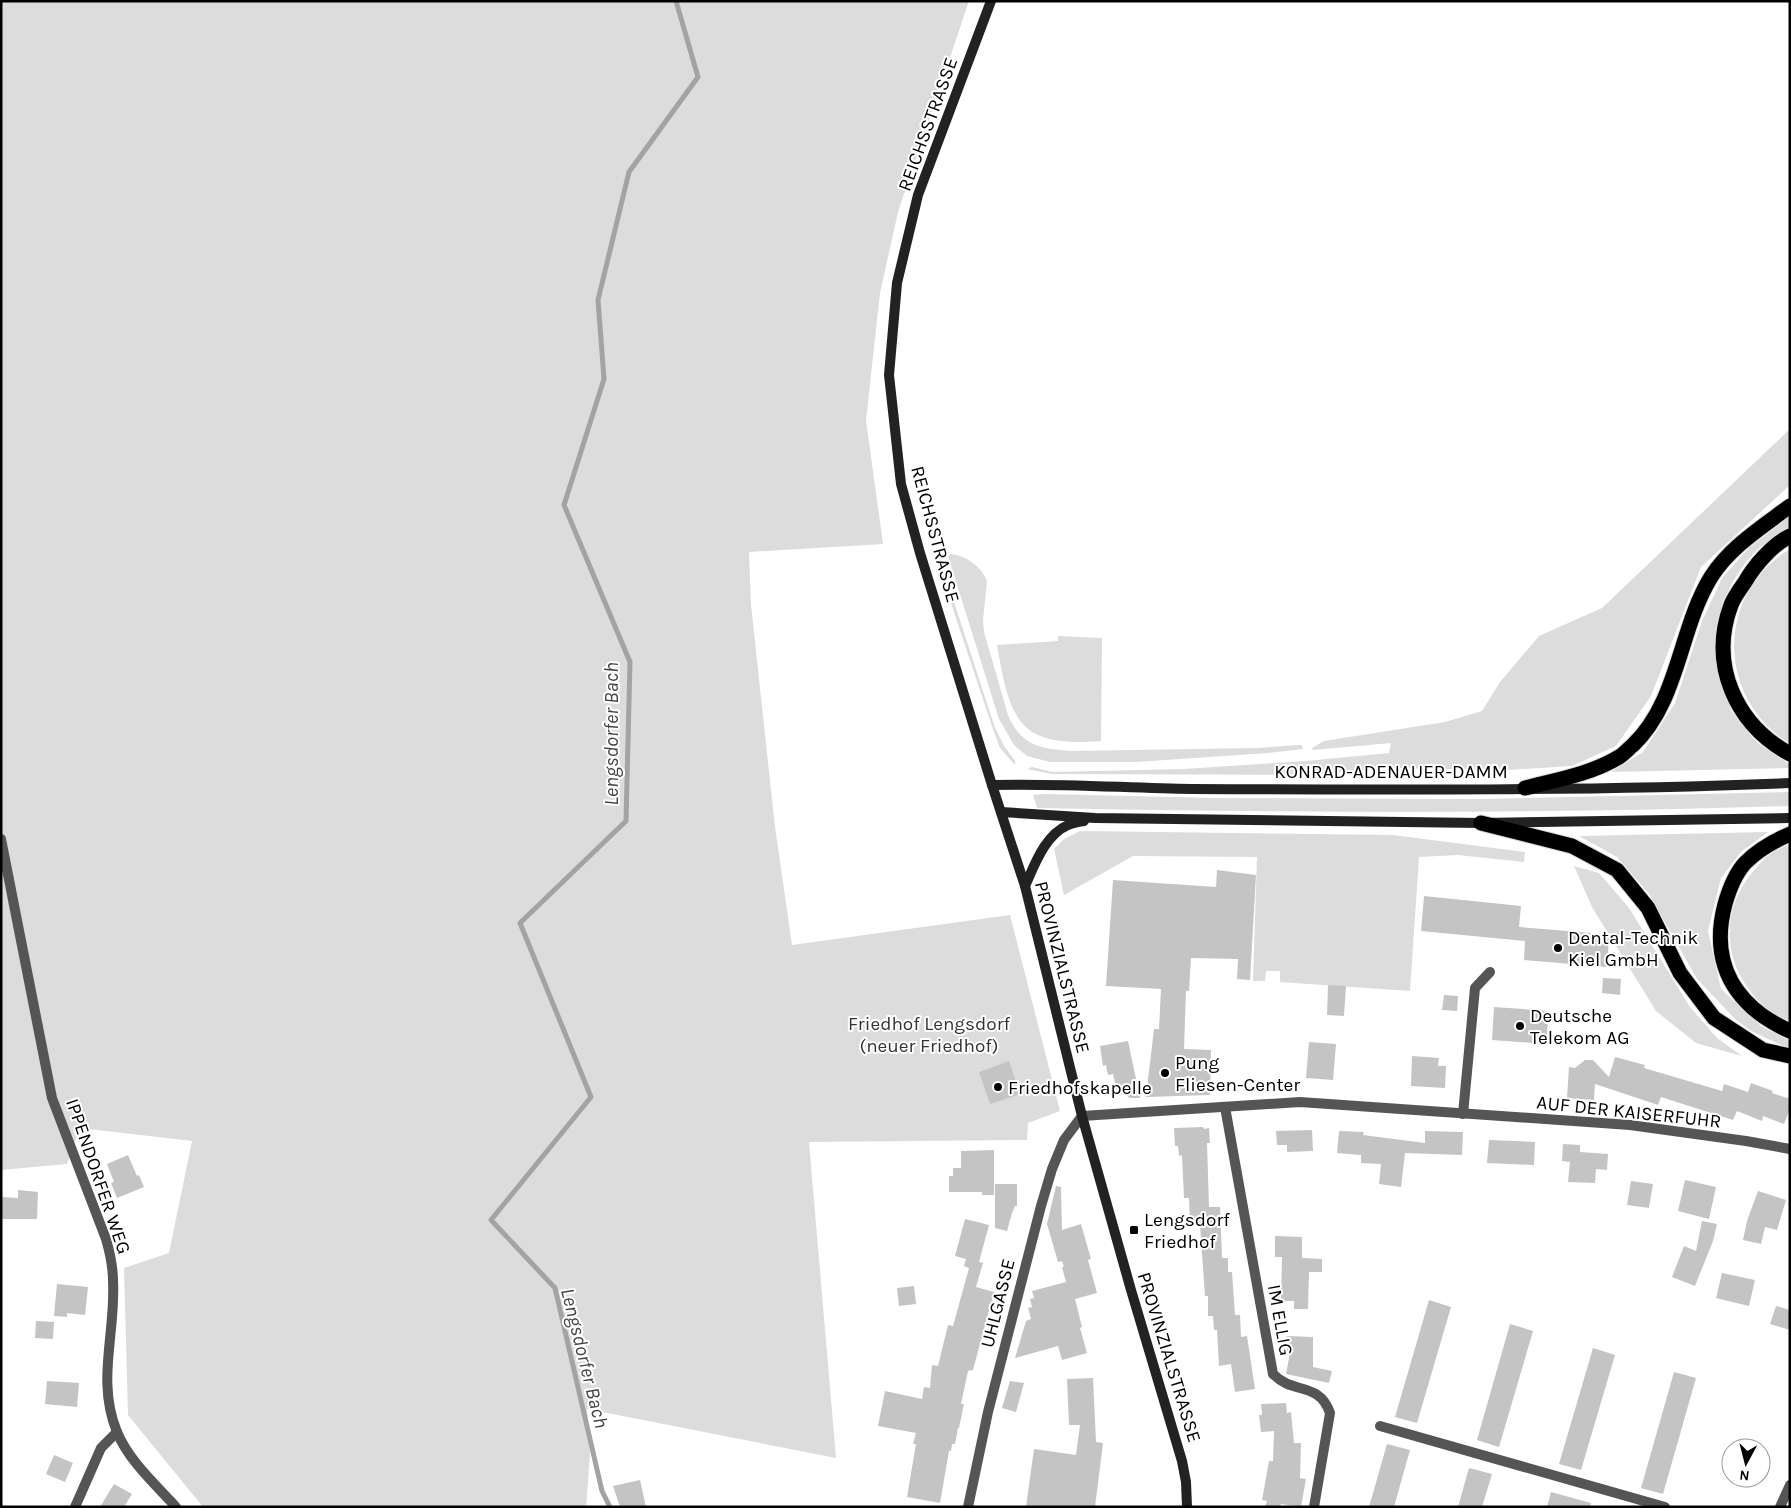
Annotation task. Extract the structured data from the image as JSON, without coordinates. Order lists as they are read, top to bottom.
{
  "streets": {
    "main road": ["REICHSSTRASSE", "KONRAD-ADENAUER-DAMM", "PROVINZIALSTRASSE"],
    "street": [
      "AUF DER KAISERFUHR",
      "IPPENDORFER WEG",
      "UHLGASSE",
      "IM ELLIG"
    ]
  },
  "crossings": [
    ["REICHSSTRASSE", "KONRAD-ADENAUER-DAMM"],
    ["REICHSSTRASSE", "PROVINZIALSTRASSE"],
    ["KONRAD-ADENAUER-DAMM", "PROVINZIALSTRASSE"],
    ["PROVINZIALSTRASSE", "AUF DER KAISERFUHR"],
    ["PROVINZIALSTRASSE", "UHLGASSE"],
    ["AUF DER KAISERFUHR", "UHLGASSE"],
    ["AUF DER KAISERFUHR", "IM ELLIG"]
  ],
  "water": ["Lengsdorfer Bach"],
  "parks": ["Friedhof Lengsdorf (neuer Friedhof)"],
  "places": {
    "other": [
      "Dental-Technik Kiel GmbH",
      "Deutsche Telekom AG",
      "Pung Fliesen-Center",
      "Friedhofskapelle"
    ],
    "transit": ["Lengsdorf Friedhof"]
  },
  "north": "bottom"
}
